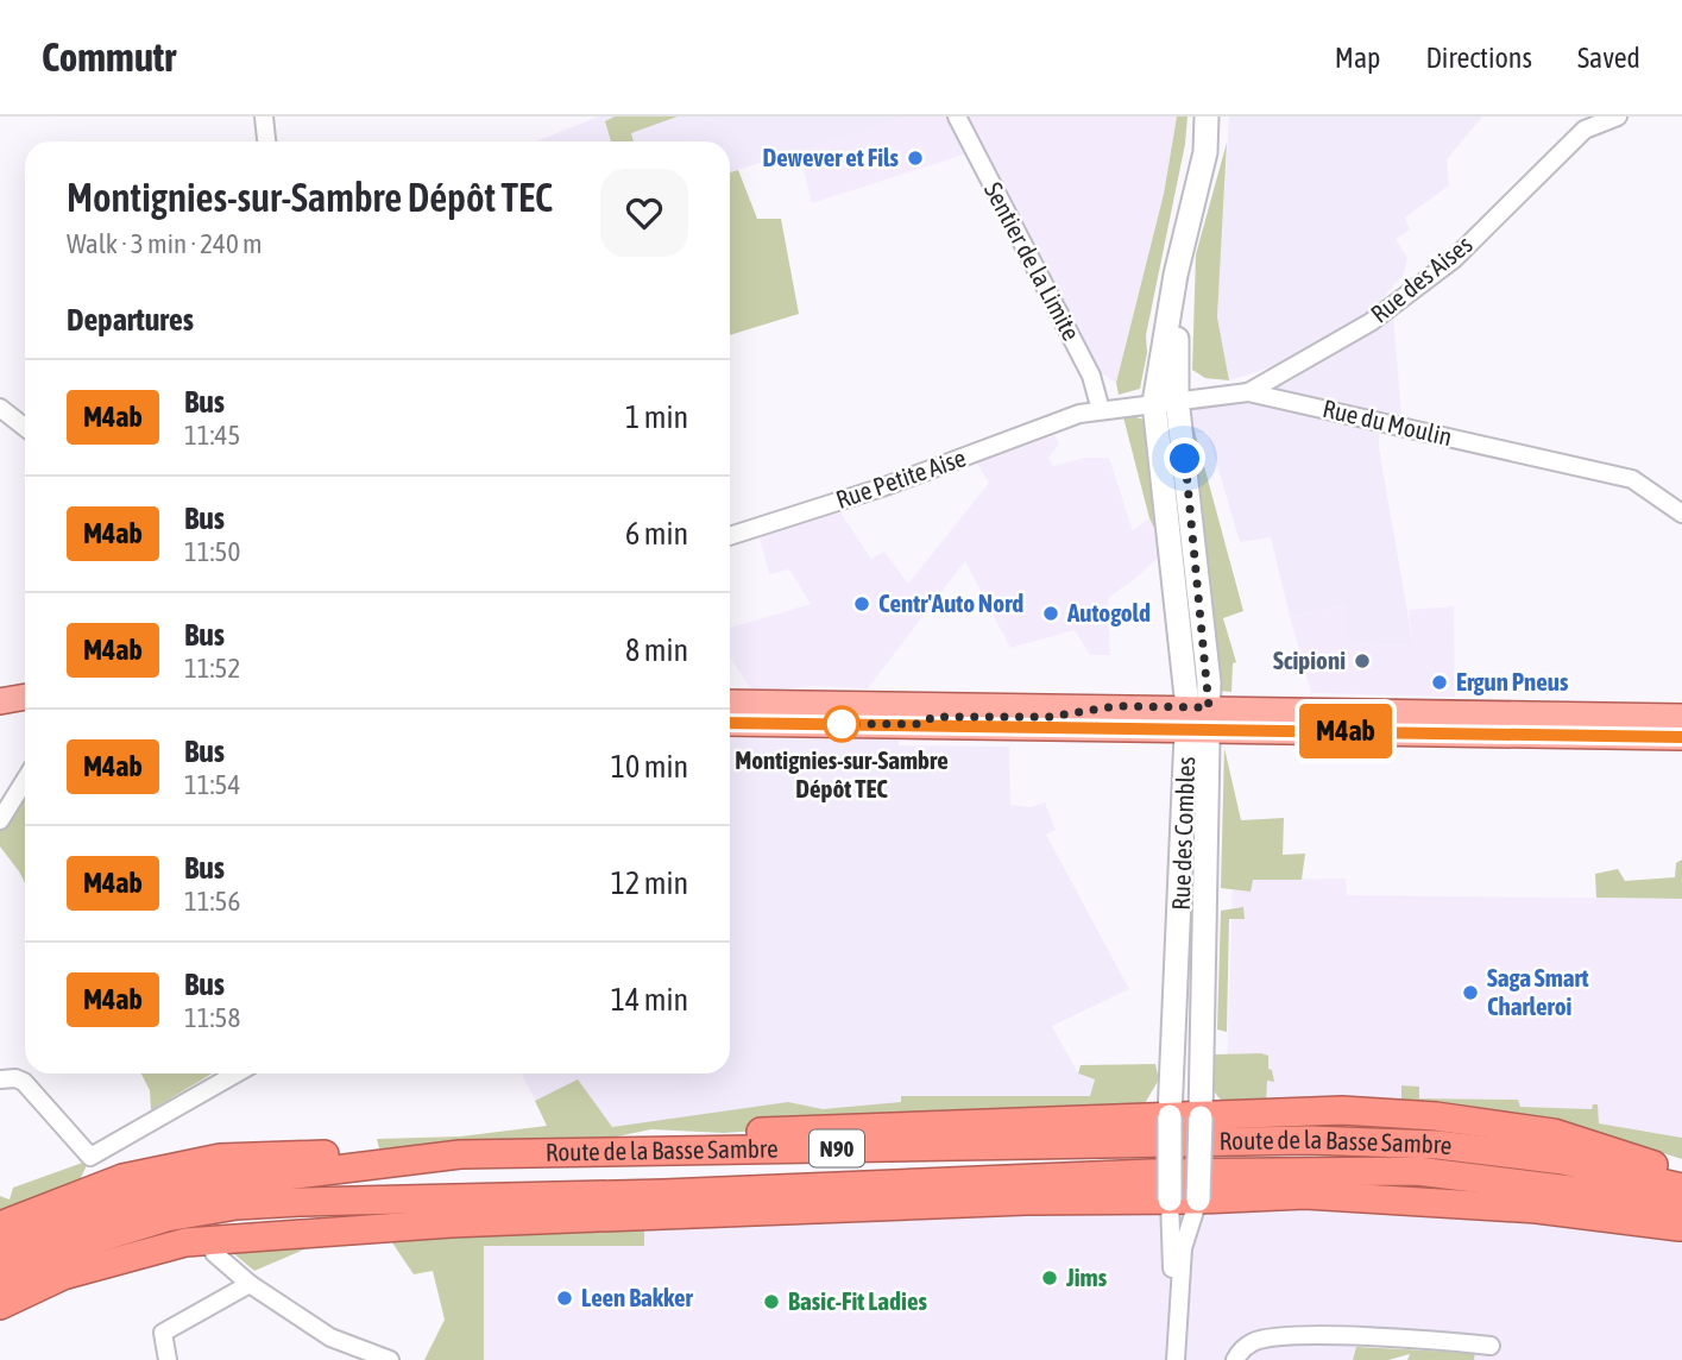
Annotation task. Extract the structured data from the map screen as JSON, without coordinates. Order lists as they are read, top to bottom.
{
  "streets": {
    "highway": ["Route de la Basse Sambre", "N90"],
    "main road": ["Rue des Combles"],
    "street": [
      "Sentier de la Limite",
      "Rue des Aises",
      "Rue du Moulin",
      "Rue Petite Aise"
    ]
  },
  "crossings": [
    ["Sentier de la Limite", "Rue du Moulin"],
    ["Rue des Aises", "Rue du Moulin"],
    ["Rue du Moulin", "Rue Petite Aise"],
    ["Rue du Moulin", "Rue des Combles"]
  ],
  "places": [
    "Dewever et Fils",
    "Centr'Auto Nord",
    "Autogold",
    "Scipioni",
    "Ergun Pneus",
    "Montignies-sur-Sambre Dépôt TEC",
    "Saga Smart Charleroi",
    "Jims",
    "Leen Bakker",
    "Basic-Fit Ladies"
  ],
  "lines": ["bus line M4ab"],
  "page": {
    "header": "Commutr",
    "nav": ["Map", "Directions", "Saved"],
    "on_map": "M4ab",
    "heading": [
      ["Montignies-sur-Sambre Dépôt TEC", "Walk · 3 min · 240 m"],
      "Departures"
    ],
    "list": [
      {
        "mark": "M4ab",
        "name": "Bus",
        "note": "11:45",
        "value": "1 min"
      },
      {
        "mark": "M4ab",
        "name": "Bus",
        "note": "11:50",
        "value": "6 min"
      },
      {
        "mark": "M4ab",
        "name": "Bus",
        "note": "11:52",
        "value": "8 min"
      },
      {
        "mark": "M4ab",
        "name": "Bus",
        "note": "11:54",
        "value": "10 min"
      },
      {
        "mark": "M4ab",
        "name": "Bus",
        "note": "11:56",
        "value": "12 min"
      },
      {
        "mark": "M4ab",
        "name": "Bus",
        "note": "11:58",
        "value": "14 min"
      }
    ]
  }
}
